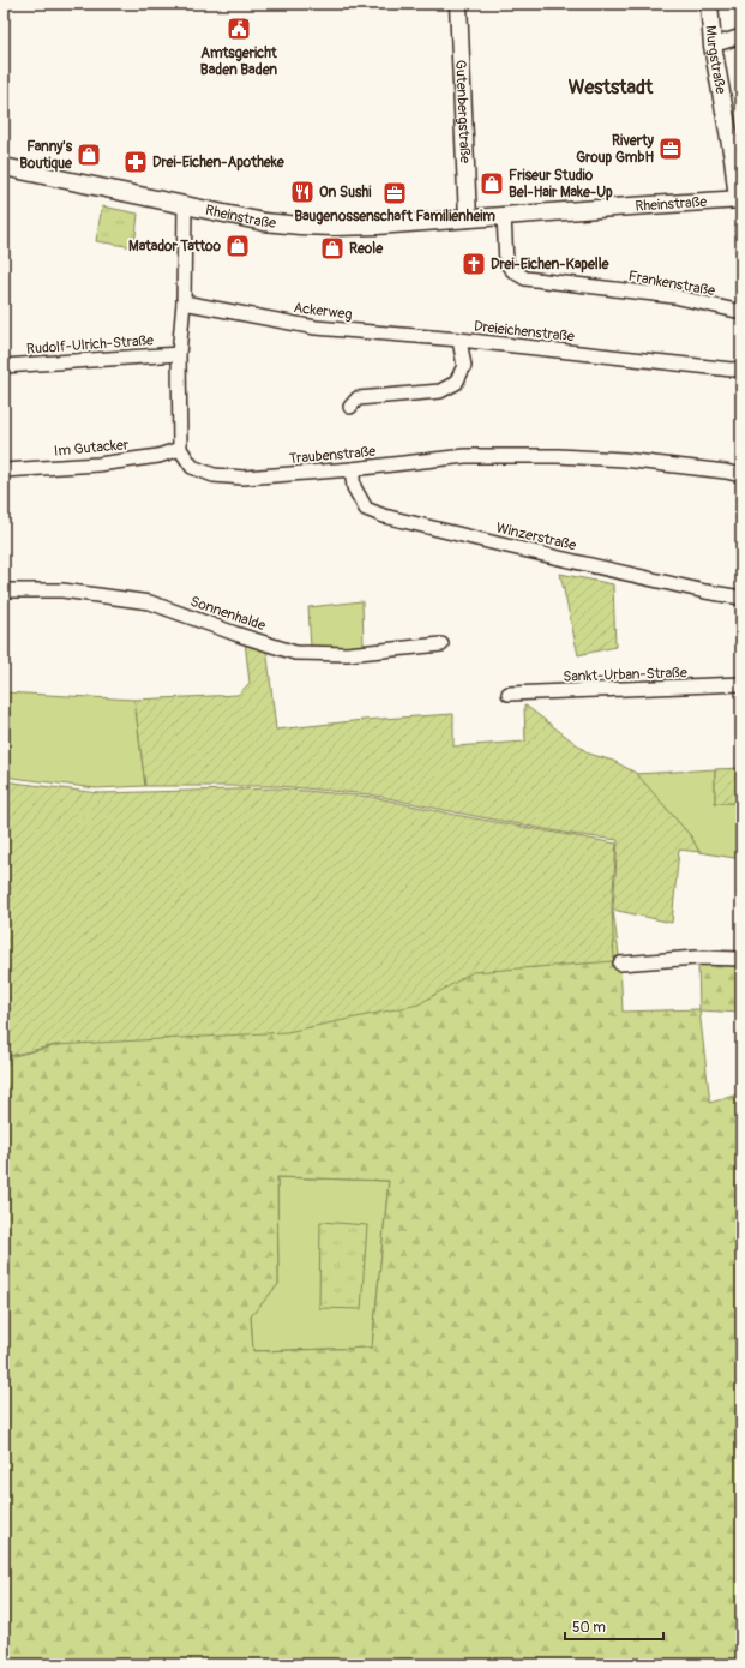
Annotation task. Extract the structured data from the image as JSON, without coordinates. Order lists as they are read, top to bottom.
{
  "streets": {
    "street": [
      "Murgstraße",
      "Gutenbergstraße",
      "Rheinstraße",
      "Frankenstraße",
      "Ackerweg",
      "Dreieichenstraße",
      "Rudolf-Ulrich-Straße",
      "Im Gutacker",
      "Traubenstraße",
      "Winzerstraße",
      "Sonnenhalde",
      "Sankt-Urban-Straße"
    ]
  },
  "crossings": [
    ["Murgstraße", "Rheinstraße"],
    ["Gutenbergstraße", "Rheinstraße"],
    ["Rheinstraße", "Frankenstraße"],
    ["Ackerweg", "Dreieichenstraße"],
    ["Im Gutacker", "Traubenstraße"],
    ["Traubenstraße", "Winzerstraße"]
  ],
  "districts": ["Weststadt"],
  "places": {
    "public building": ["Amtsgericht Baden Baden"],
    "office": ["Riverty Group GmbH", "Baugenossenschaft Familienheim"],
    "shop": [
      "Fanny's Boutique",
      "Friseur Studio Bel-Hair Make-Up",
      "Matador Tattoo",
      "Reole"
    ],
    "pharmacy": ["Drei-Eichen-Apotheke"],
    "restaurant": ["On Sushi"],
    "church": ["Drei-Eichen-Kapelle"]
  },
  "scale_bar": "50 m"
}
